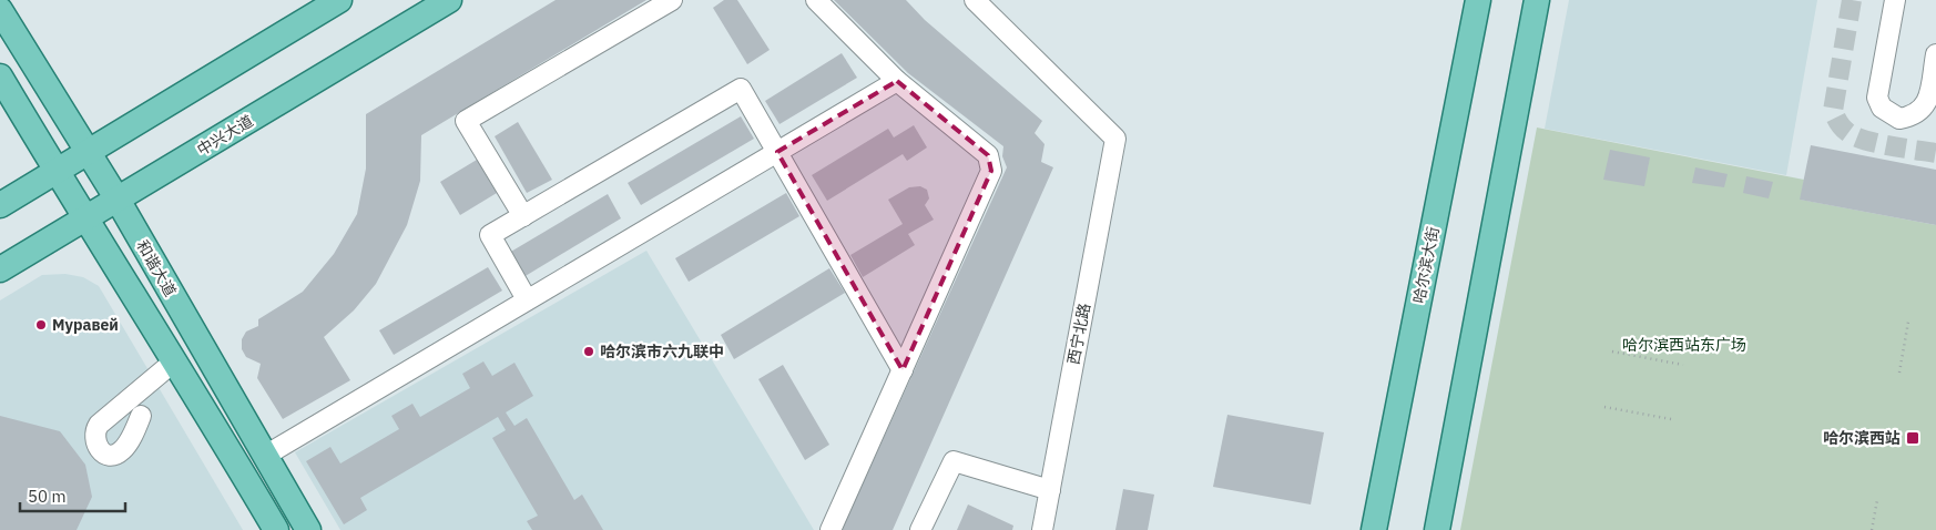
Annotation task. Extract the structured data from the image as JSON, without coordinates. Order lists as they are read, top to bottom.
{
  "streets": {
    "main road": ["中兴大道", "哈尔滨大街", "和谐大道"],
    "street": ["西宁北路"]
  },
  "crossings": [
    ["中兴大道", "和谐大道"]
  ],
  "parks": ["哈尔滨西站东广场"],
  "places": {
    "other": ["Муравей", "哈尔滨市六九联中"],
    "transit": ["哈尔滨西站"]
  },
  "scale_bar": "50 m"
}
